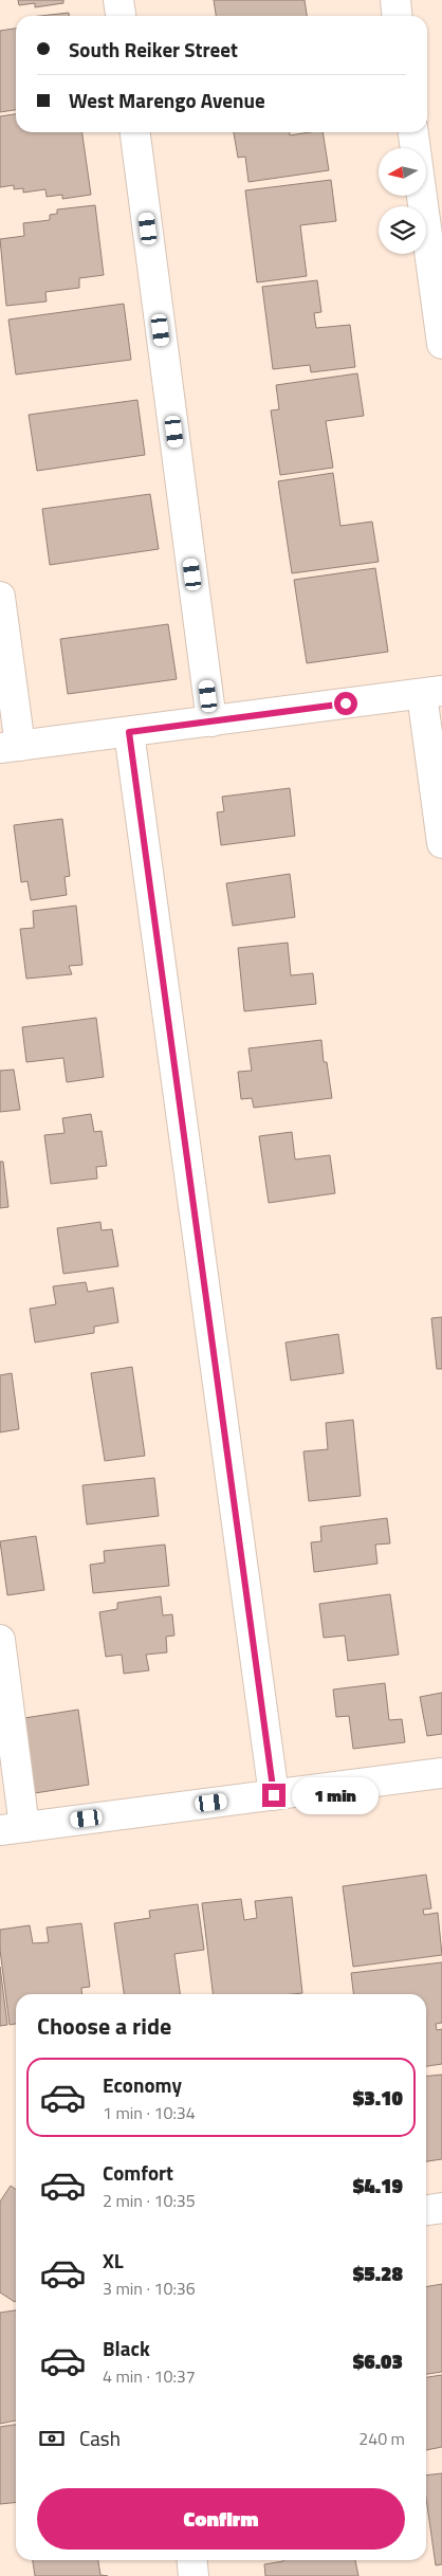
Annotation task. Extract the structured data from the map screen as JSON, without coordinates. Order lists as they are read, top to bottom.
{
  "north": "left",
  "page": {
    "banner": ["South Reiker Street", "West Marengo Avenue"],
    "bubble": "1 min",
    "heading": "Choose a ride",
    "list": [
      {
        "name": "Economy",
        "note": "1 min · 10:34",
        "value": "$3.10"
      },
      {
        "name": "Comfort",
        "note": "2 min · 10:35",
        "value": "$4.19"
      },
      {
        "name": "XL",
        "note": "3 min · 10:36",
        "value": "$5.28"
      },
      {
        "name": "Black",
        "note": "4 min · 10:37",
        "value": "$6.03"
      }
    ],
    "pay": ["Cash", "240 m"],
    "buttons": "Confirm"
  }
}
